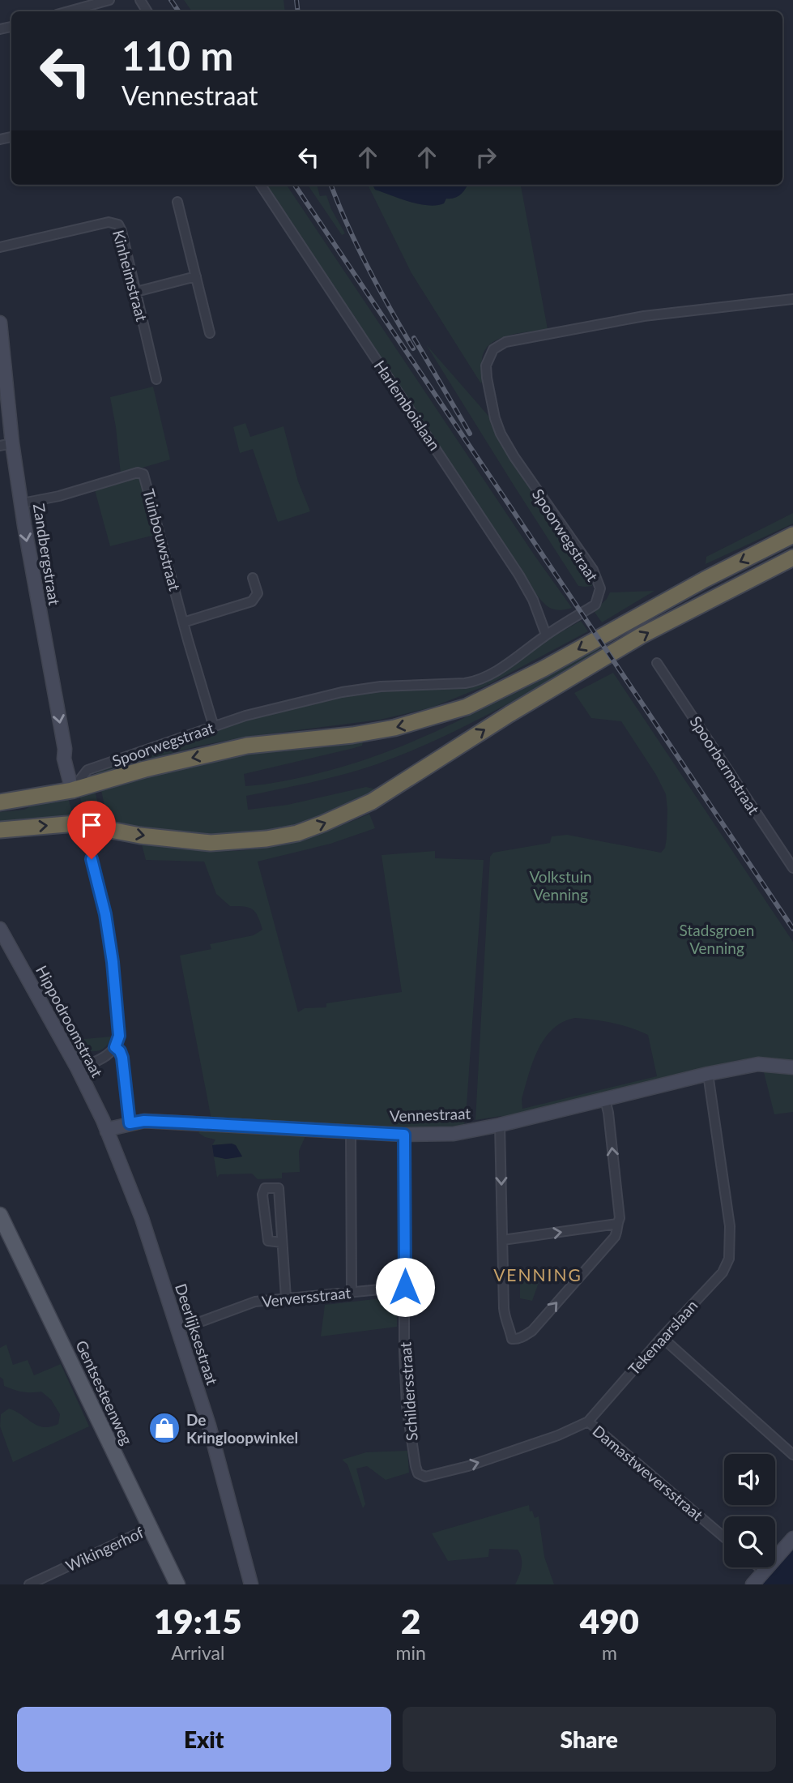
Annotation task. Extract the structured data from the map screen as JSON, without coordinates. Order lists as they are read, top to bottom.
{
  "streets": {
    "main road": ["Gentsesteenweg"],
    "street": [
      "Kinheimstraat",
      "Harlemboislaan",
      "Spoorwegstraat",
      "Tuinbouwstraat",
      "Zandbergstraat",
      "Spoorbermstraat",
      "Hippodroomstraat",
      "Vennestraat",
      "Verversstraat",
      "Deerlijksestraat",
      "Tekenaarslaan",
      "Schildersstraat",
      "Damastweversstraat",
      "Wikingerhof"
    ]
  },
  "crossings": [
    ["Harlemboislaan", "Spoorwegstraat"],
    ["Spoorwegstraat", "Tuinbouwstraat"],
    ["Spoorwegstraat", "Zandbergstraat"],
    ["Tuinbouwstraat", "Zandbergstraat"],
    ["Hippodroomstraat", "Deerlijksestraat"],
    ["Vennestraat", "Tekenaarslaan"],
    ["Vennestraat", "Schildersstraat"],
    ["Verversstraat", "Deerlijksestraat"],
    ["Verversstraat", "Schildersstraat"],
    ["Tekenaarslaan", "Schildersstraat"],
    ["Tekenaarslaan", "Damastweversstraat"],
    ["Gentsesteenweg", "Wikingerhof"]
  ],
  "one_way": ["Zandbergstraat"],
  "districts": ["VENNING"],
  "parks": ["Volkstuin Venning", "Stadsgroen Venning"],
  "places": {
    "shop": ["De Kringloopwinkel"]
  },
  "page": {
    "turn": ["110 m", "Vennestraat"],
    "eta": [
      "19:15",
      "Arrival",
      "2",
      "min",
      "490",
      "m"
    ],
    "buttons": ["Exit", "Share"]
  }
}
